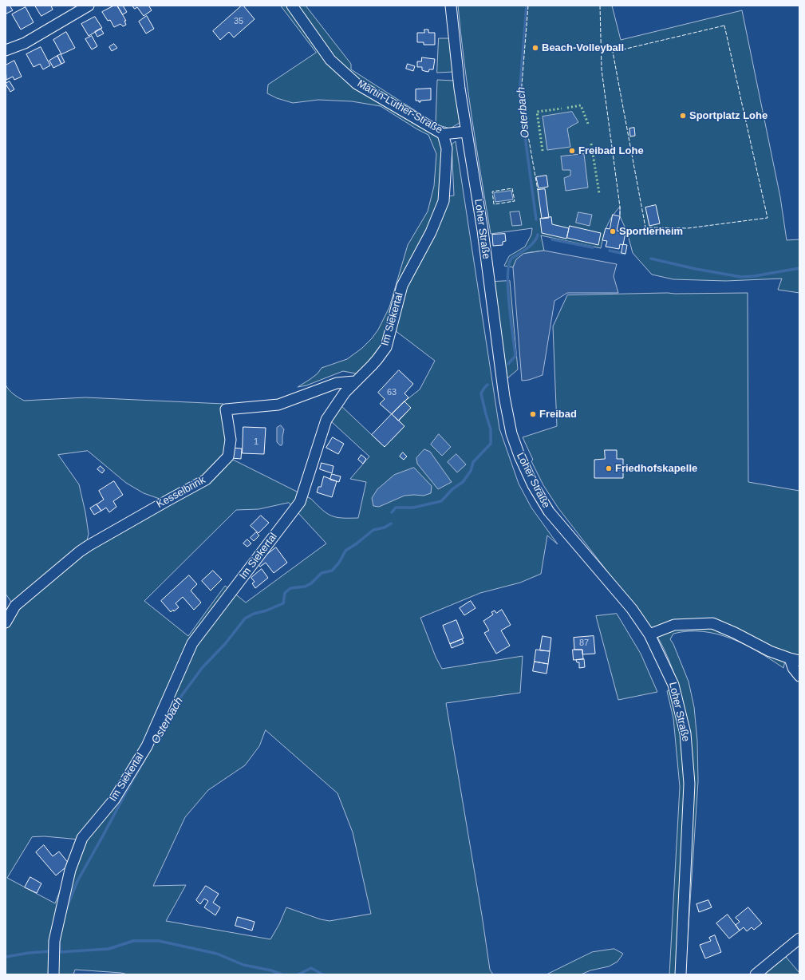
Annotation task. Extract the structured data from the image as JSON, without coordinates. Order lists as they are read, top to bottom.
{
  "streets": {
    "street": [
      "Martin-Luther-Straße",
      "Loher Straße",
      "Im Siekertal",
      "Kesselbrink"
    ]
  },
  "crossings": [
    ["Martin-Luther-Straße", "Loher Straße"],
    ["Martin-Luther-Straße", "Im Siekertal"],
    ["Im Siekertal", "Kesselbrink"]
  ],
  "water": ["Osterbach"],
  "places": [
    "Beach-Volleyball",
    "Sportplatz Lohe",
    "Freibad Lohe",
    "Sportlerheim",
    "Freibad",
    "Friedhofskapelle"
  ],
  "house_numbers": [
    "35",
    "63",
    "1",
    "87"
  ]
}
